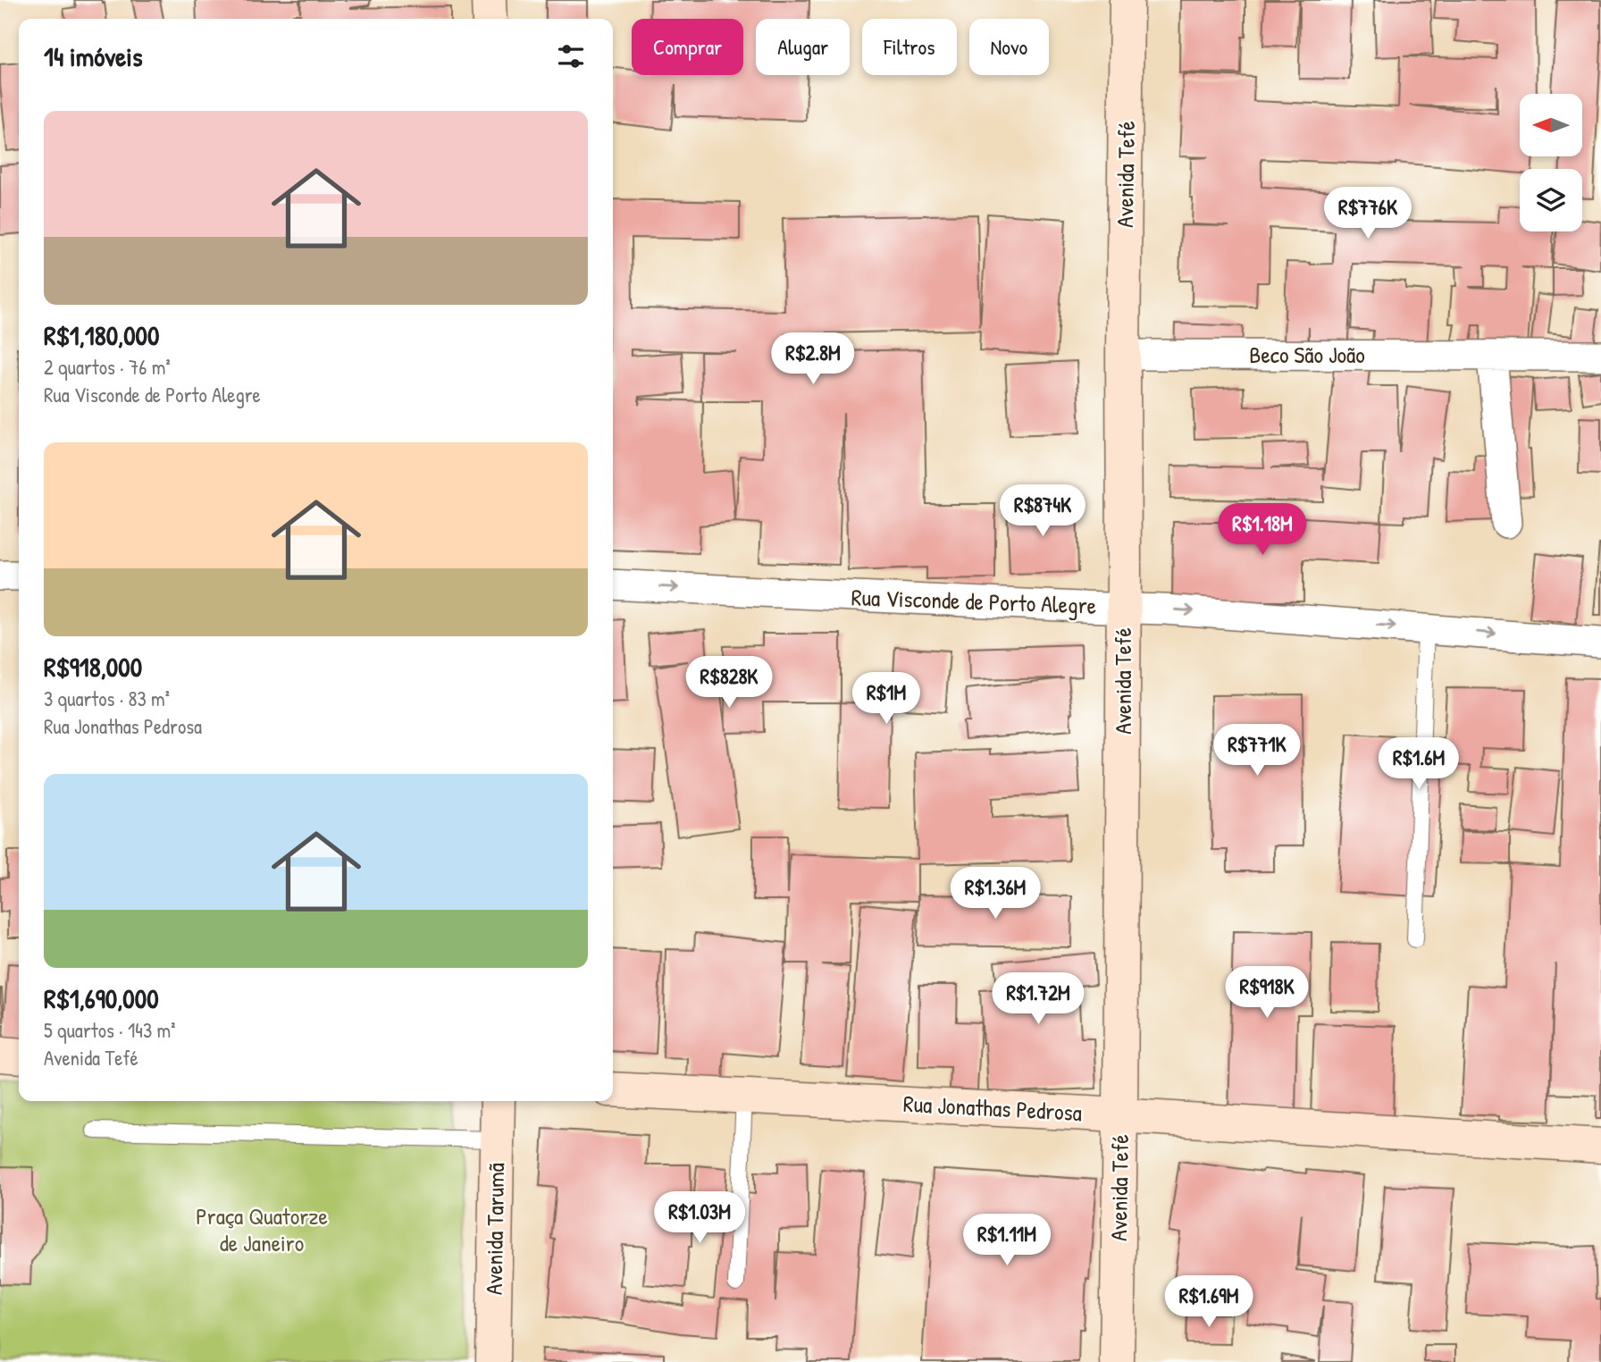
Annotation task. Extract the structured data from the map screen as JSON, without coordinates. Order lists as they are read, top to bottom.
{
  "streets": {
    "main road": ["Avenida Tefé", "Rua Jonathas Pedrosa", "Avenida Tarumã"],
    "street": ["Beco São João", "Rua Visconde de Porto Alegre"]
  },
  "crossings": [
    ["Avenida Tefé", "Beco São João"],
    ["Avenida Tefé", "Rua Visconde de Porto Alegre"],
    ["Avenida Tefé", "Rua Jonathas Pedrosa"]
  ],
  "one_way": ["Rua Visconde de Porto Alegre"],
  "parks": ["Praça Quatorze de Janeiro"],
  "north": "left",
  "page": {
    "chip": [
      "Comprar",
      "Alugar",
      "Filtros",
      "Novo"
    ],
    "heading": "14 imóveis",
    "list": [
      {
        "name": "R$1,180,000",
        "note": "2 quartos · 76 m² · Rua Visconde de Porto Alegre"
      },
      {
        "name": "R$918,000",
        "note": "3 quartos · 83 m² · Rua Jonathas Pedrosa"
      },
      {
        "name": "R$1,690,000",
        "note": "5 quartos · 143 m² · Avenida Tefé"
      }
    ],
    "price": [
      "R$776K",
      "R$2.8M",
      "R$874K",
      "R$1.18M",
      "R$828K",
      "R$1M",
      "R$771K",
      "R$1.6M",
      "R$1.36M",
      "R$918K",
      "R$1.72M",
      "R$1.03M",
      "R$1.11M",
      "R$1.69M"
    ]
  }
}
